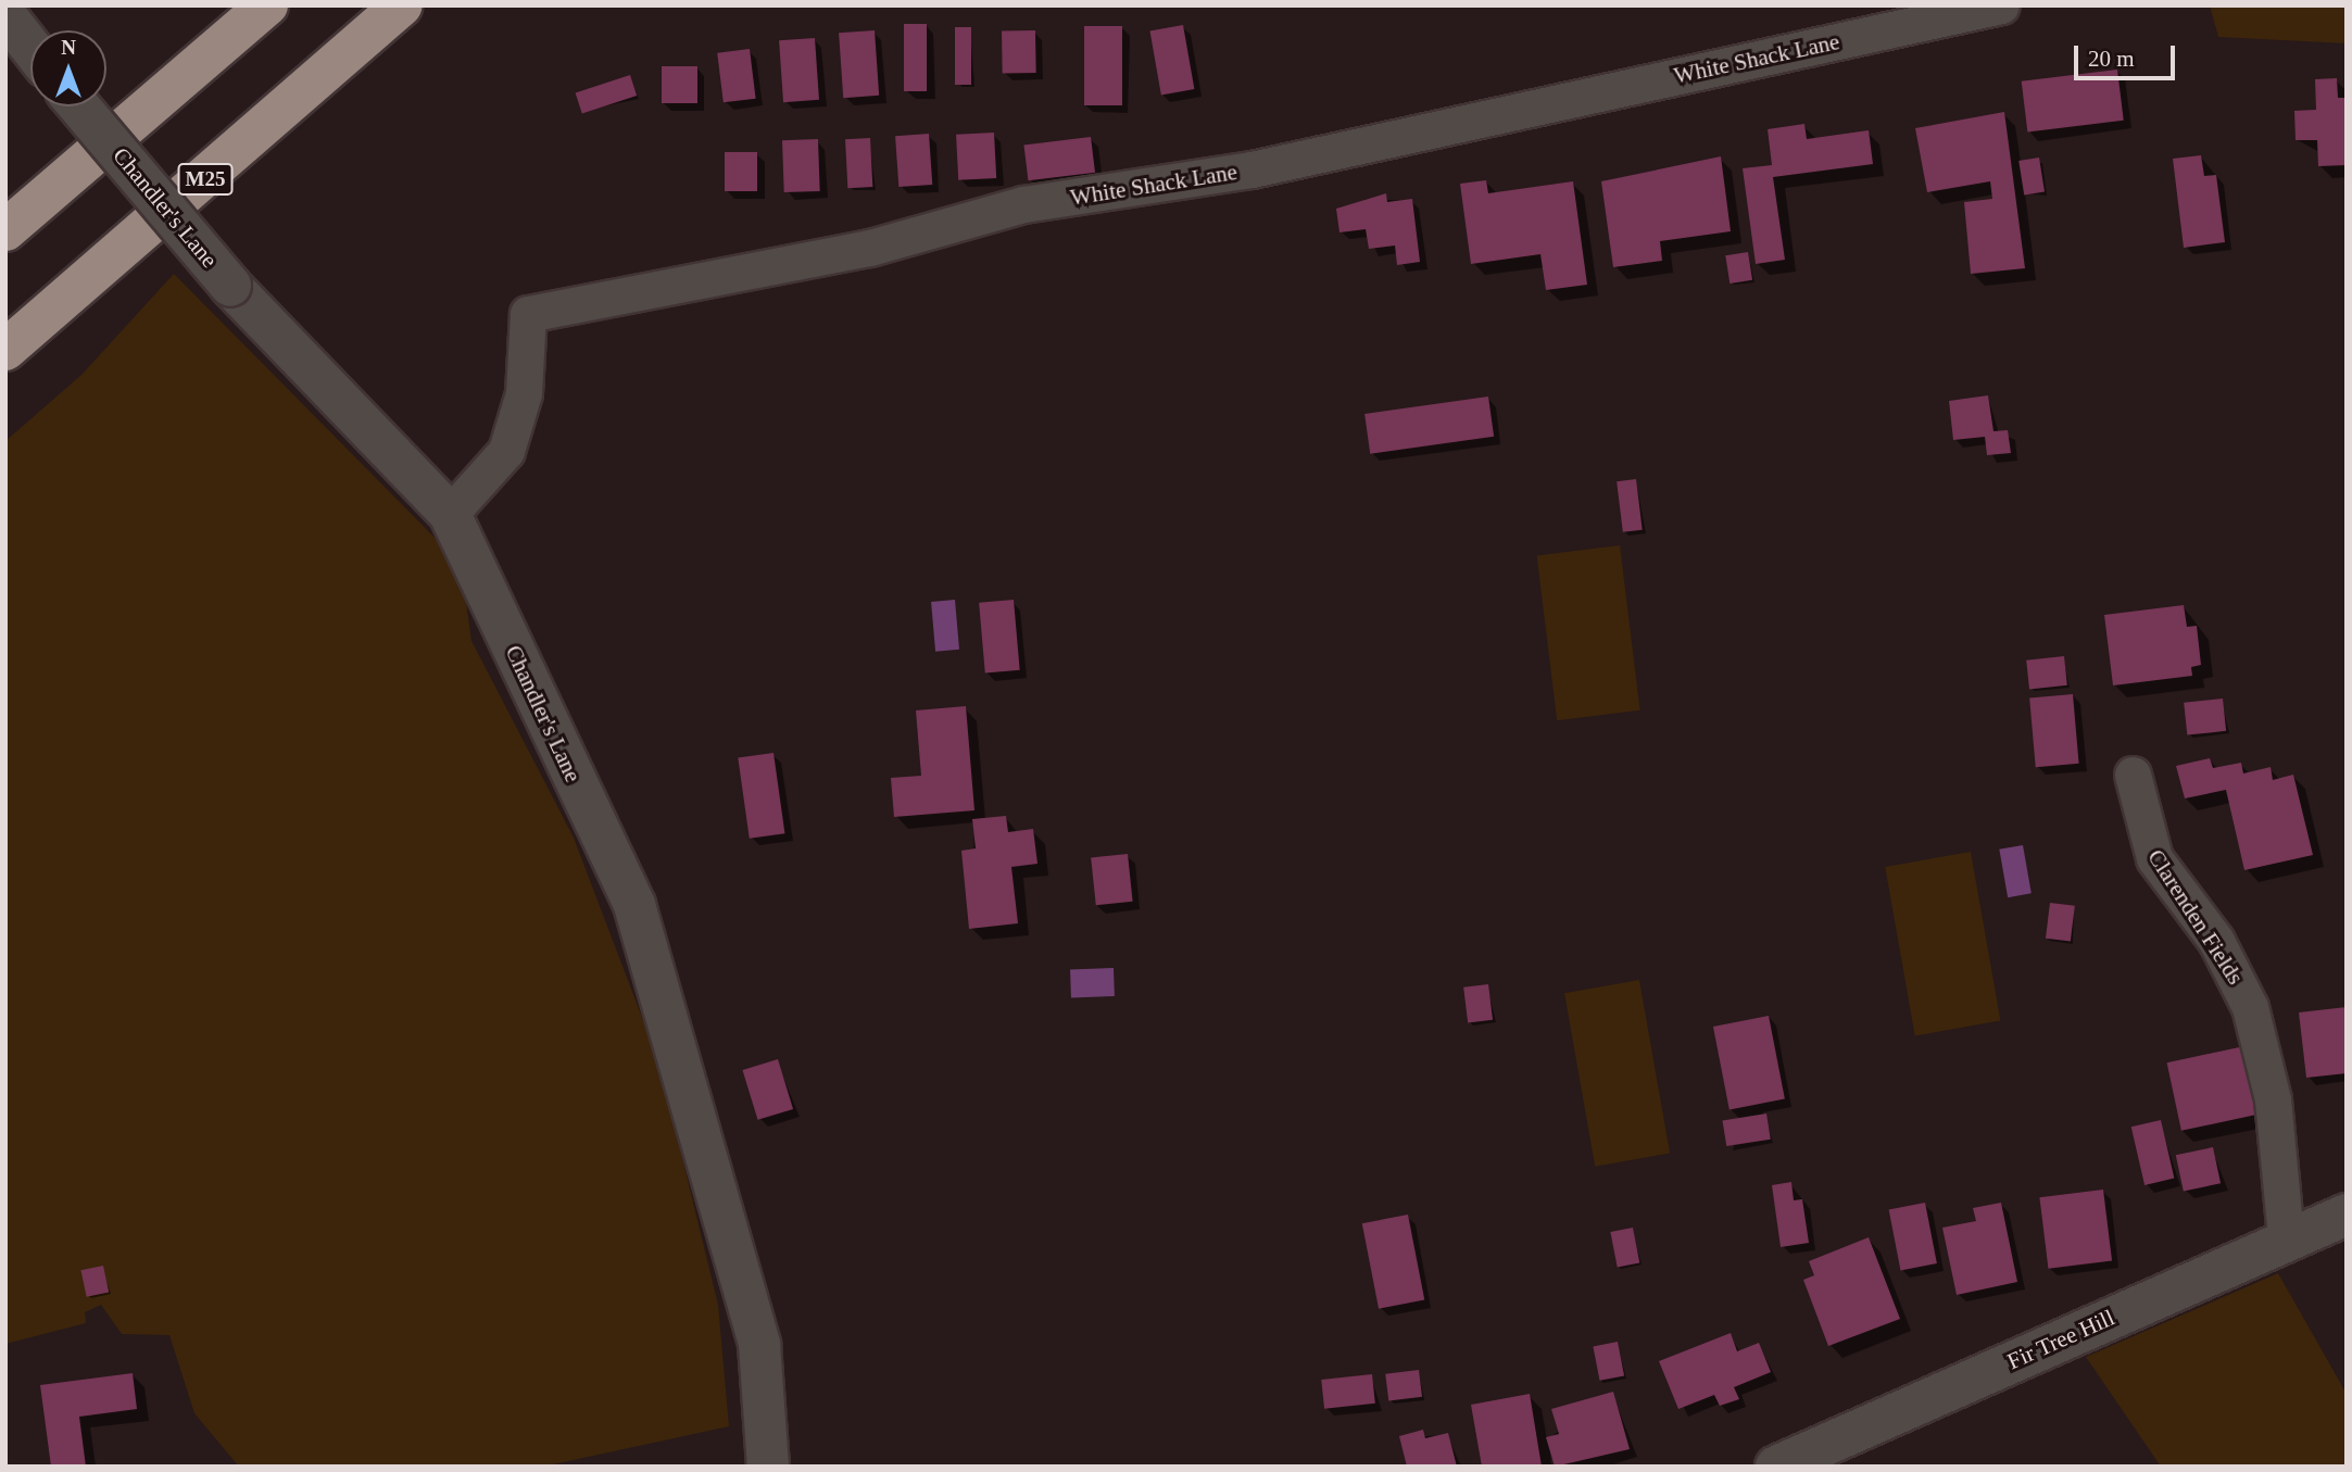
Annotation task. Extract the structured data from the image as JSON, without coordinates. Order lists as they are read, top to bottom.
{
  "streets": {
    "highway": ["M25"],
    "street": [
      "White Shack Lane",
      "Chandler's Lane",
      "Clarenden Fields",
      "Fir Tree Hill"
    ]
  },
  "crossings": [
    ["White Shack Lane", "Chandler's Lane"],
    ["Clarenden Fields", "Fir Tree Hill"]
  ],
  "scale_bar": "20 m",
  "north": "top"
}
